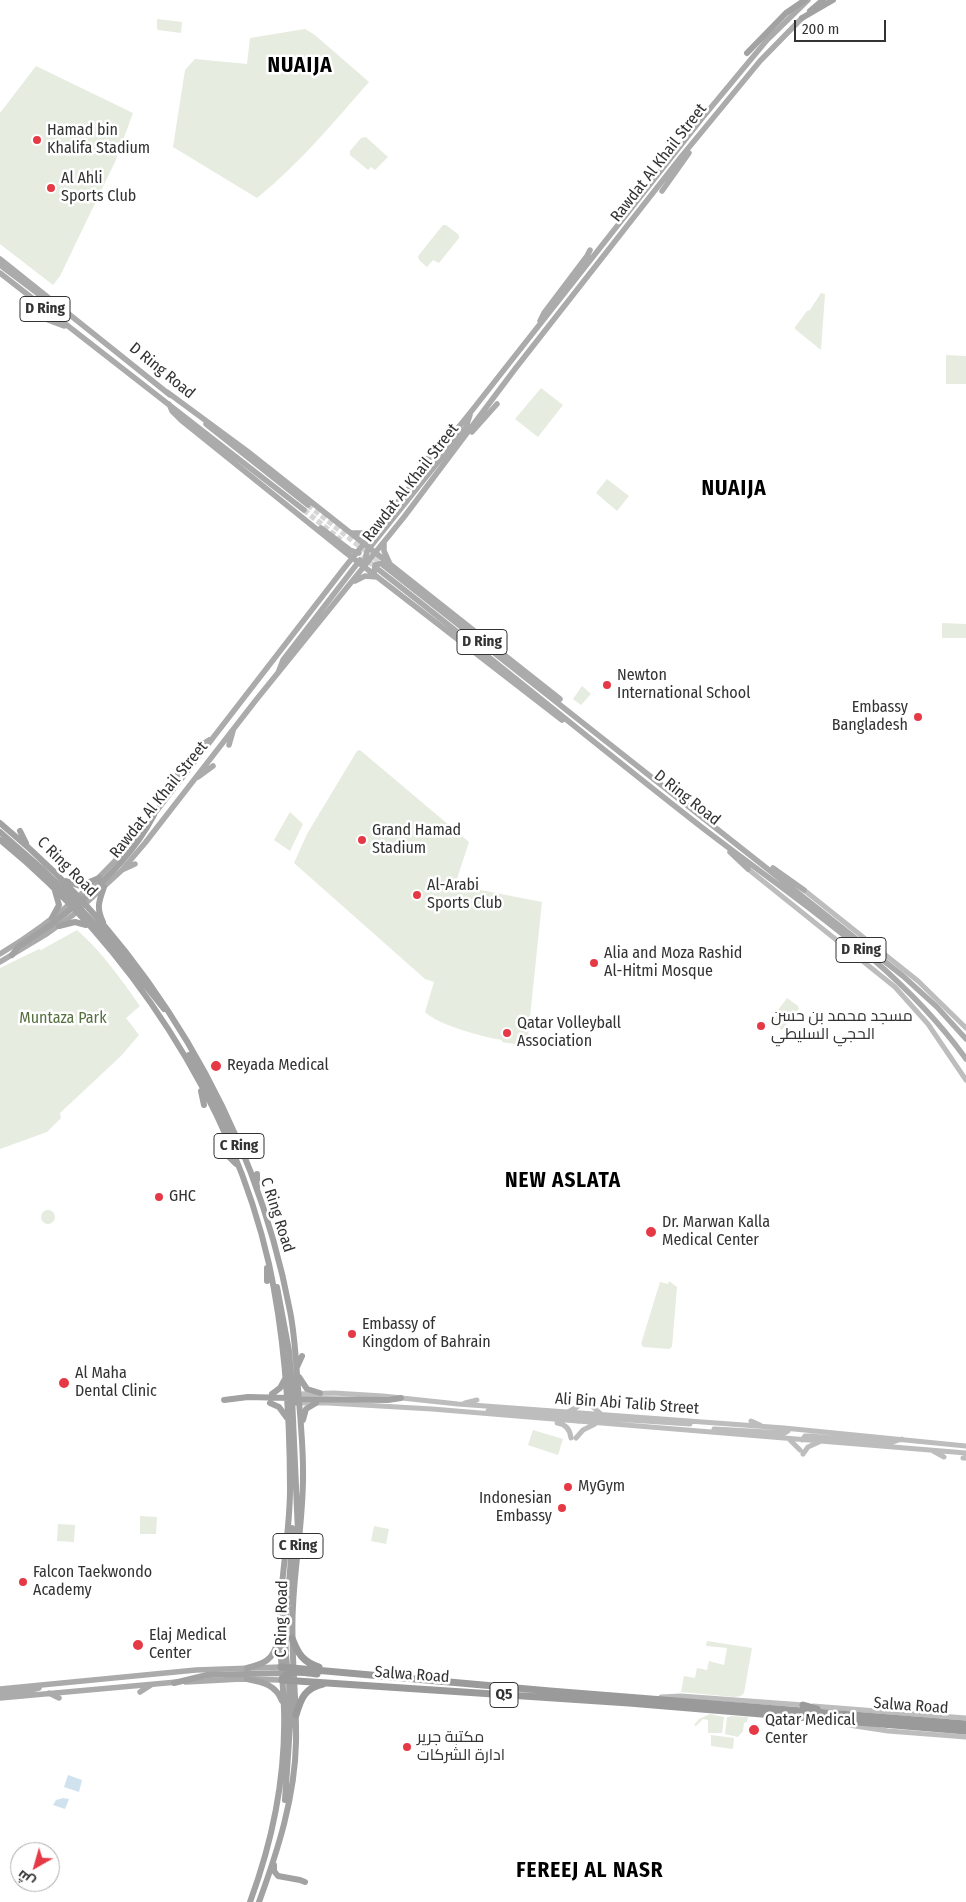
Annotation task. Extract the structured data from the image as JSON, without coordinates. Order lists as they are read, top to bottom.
{
  "streets": {
    "highway": [
      "Rawdat Al Khail Street",
      "C Ring Road",
      "C Ring",
      "Salwa Road",
      "Q5"
    ],
    "main road": ["D Ring", "D Ring Road", "Ali Bin Abi Talib Street"]
  },
  "crossings": [
    ["Rawdat Al Khail Street", "D Ring"],
    ["Rawdat Al Khail Street", "C Ring Road"],
    ["D Ring", "D Ring Road"],
    ["C Ring Road", "Ali Bin Abi Talib Street"],
    ["C Ring Road", "Salwa Road"]
  ],
  "districts": [
    "NUAIJA",
    "NUAIJA",
    "NEW ASLATA",
    "FEREEJ AL NASR"
  ],
  "parks": ["Muntaza Park"],
  "places": [
    "Hamad bin Khalifa Stadium",
    "Al Ahli Sports Club",
    "Newton International School",
    "Embassy Bangladesh",
    "Grand Hamad Stadium",
    "Al-Arabi Sports Club",
    "Alia and Moza Rashid Al-Hitmi Mosque",
    "مسجد محمد بن حسن الحجي السليطي",
    "Qatar Volleyball Association",
    "Reyada Medical",
    "GHC",
    "Dr. Marwan Kalla Medical Center",
    "Embassy of Kingdom of Bahrain",
    "Al Maha Dental Clinic",
    "MyGym",
    "Indonesian Embassy",
    "Falcon Taekwondo Academy",
    "Elaj Medical Center",
    "Qatar Medical Center",
    "مكتبة جرير ادارة الشركات"
  ],
  "scale_bar": "200 m",
  "north": "bottom left"
}
